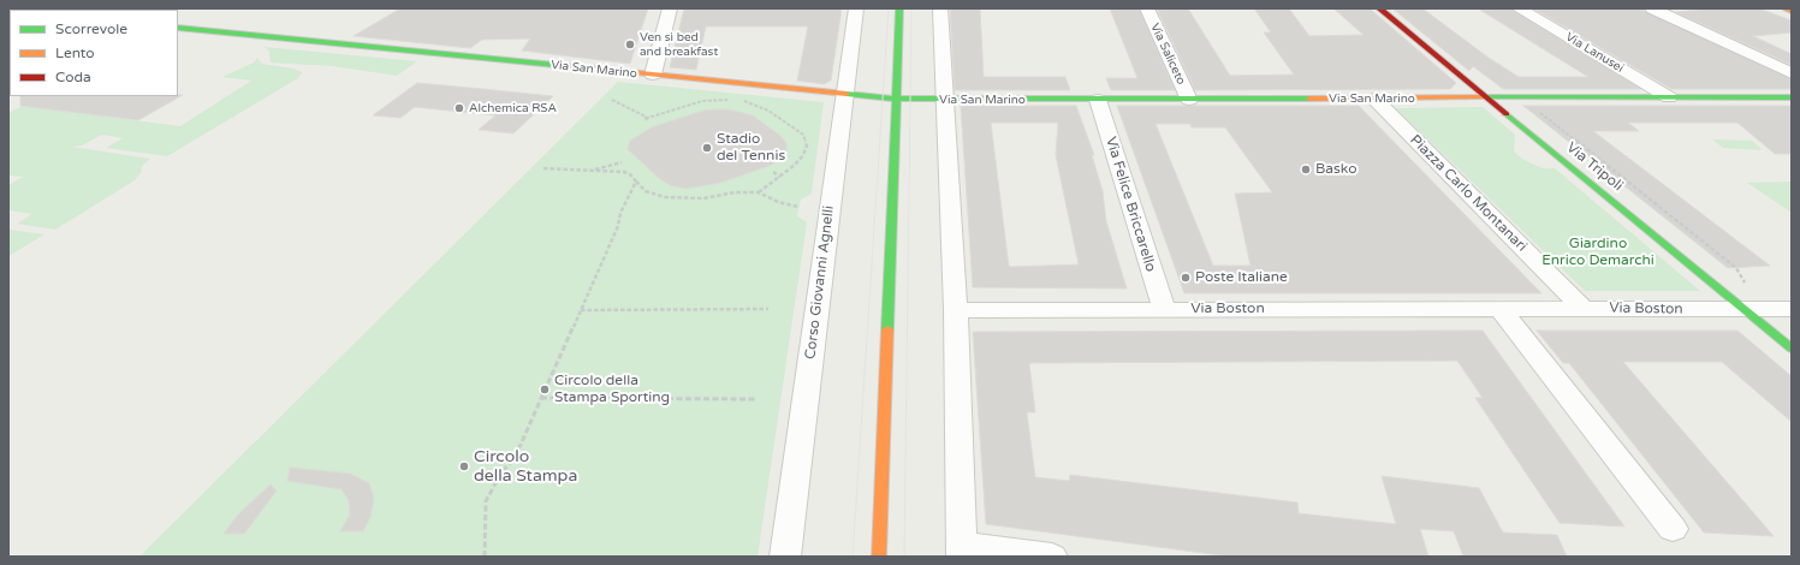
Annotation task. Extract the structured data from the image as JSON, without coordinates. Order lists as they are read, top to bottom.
{
  "streets": {
    "street": [
      "Via Lanusei",
      "Via Saliceto",
      "Via San Marino",
      "Via Tripoli",
      "Piazza Carlo Montanari",
      "Via Felice Briccarello",
      "Corso Giovanni Agnelli",
      "Via Boston"
    ]
  },
  "crossings": [
    ["Via Lanusei", "Via San Marino"],
    ["Via Saliceto", "Via San Marino"],
    ["Via San Marino", "Via Tripoli"],
    ["Via San Marino", "Piazza Carlo Montanari"],
    ["Via San Marino", "Via Felice Briccarello"],
    ["Via San Marino", "Corso Giovanni Agnelli"],
    ["Via Tripoli", "Via Boston"],
    ["Piazza Carlo Montanari", "Via Boston"],
    ["Via Felice Briccarello", "Via Boston"]
  ],
  "parks": ["Giardino Enrico Demarchi"],
  "places": [
    "Ven sì bed and breakfast",
    "Alchemica RSA",
    "Stadio del Tennis",
    "Basko",
    "Poste Italiane",
    "Circolo della Stampa Sporting",
    "Circolo della Stampa"
  ],
  "legend": ["Scorrevole", "Lento", "Coda"]
}
